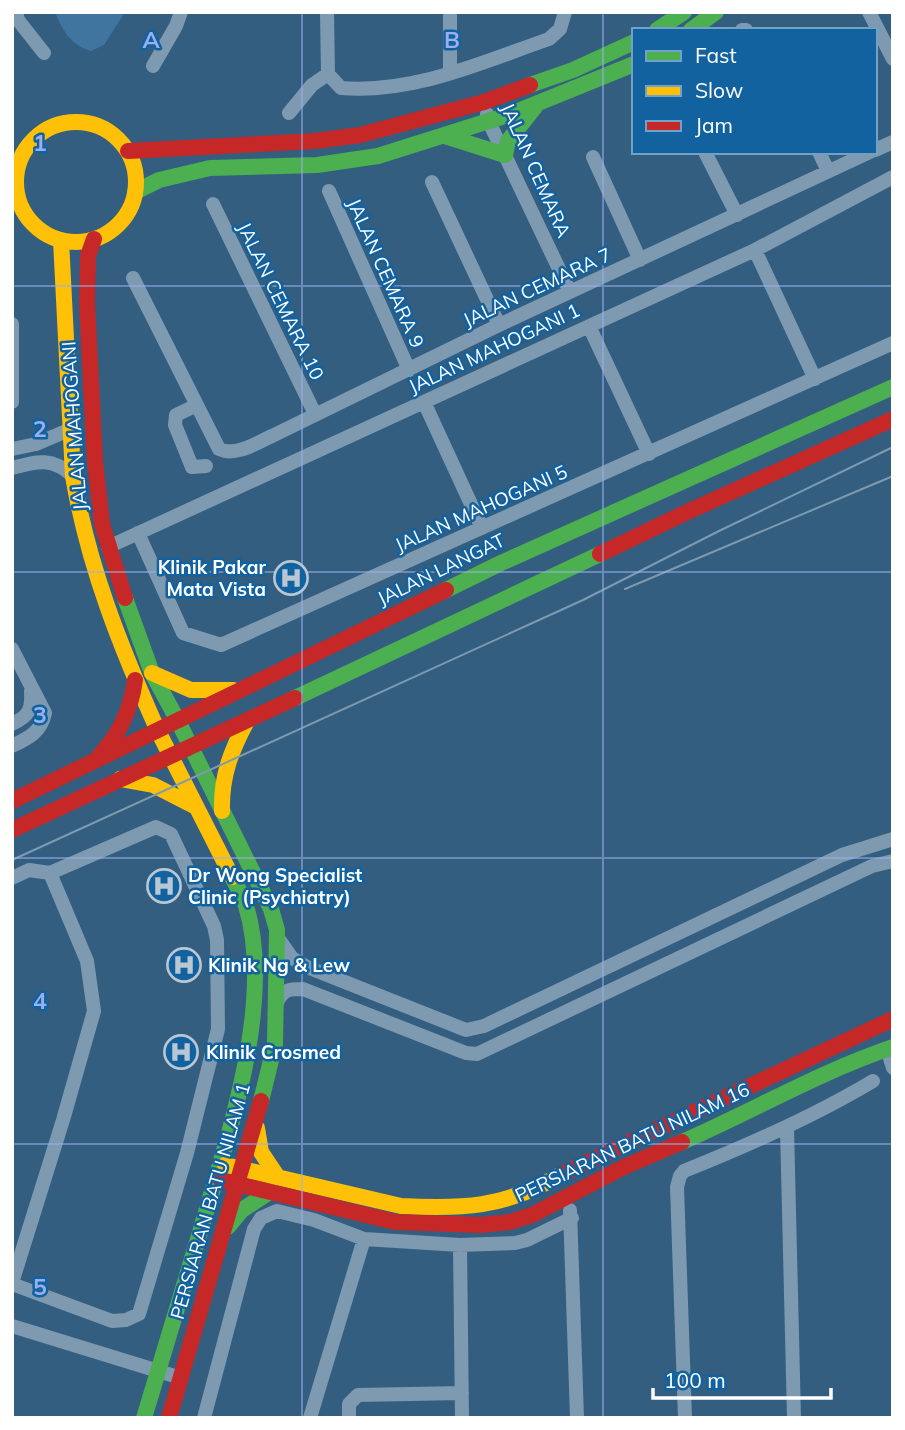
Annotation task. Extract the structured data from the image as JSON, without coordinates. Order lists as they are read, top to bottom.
{
  "streets": {
    "main road": [
      "JALAN MAHOGANI",
      "JALAN LANGAT",
      "PERSIARAN BATU NILAM 16",
      "PERSIARAN BATU NILAM 1"
    ],
    "street": [
      "JALAN CEMARA",
      "JALAN CEMARA 9",
      "JALAN CEMARA 7",
      "JALAN CEMARA 10",
      "JALAN MAHOGANI 1",
      "JALAN MAHOGANI 5"
    ]
  },
  "crossings": [
    ["JALAN CEMARA", "JALAN CEMARA 7"],
    ["JALAN CEMARA 9", "JALAN CEMARA 7"],
    ["JALAN CEMARA 7", "JALAN CEMARA 10"],
    ["JALAN MAHOGANI 1", "JALAN MAHOGANI"],
    ["JALAN MAHOGANI 1", "JALAN MAHOGANI 5"],
    ["JALAN MAHOGANI", "JALAN LANGAT"],
    ["JALAN MAHOGANI", "PERSIARAN BATU NILAM 1"],
    ["JALAN LANGAT", "PERSIARAN BATU NILAM 1"],
    ["PERSIARAN BATU NILAM 16", "PERSIARAN BATU NILAM 1"]
  ],
  "places": {
    "hospital": [
      "Klinik Pakar Mata Vista",
      "Dr Wong Specialist Clinic (Psychiatry)",
      "Klinik Ng & Lew",
      "Klinik Crosmed"
    ]
  },
  "legend": ["Fast", "Slow", "Jam"],
  "scale_bar": "100 m",
  "grid": {
    "columns": ["A", "B"],
    "rows": [
      "1",
      "2",
      "3",
      "4",
      "5"
    ]
  }
}
